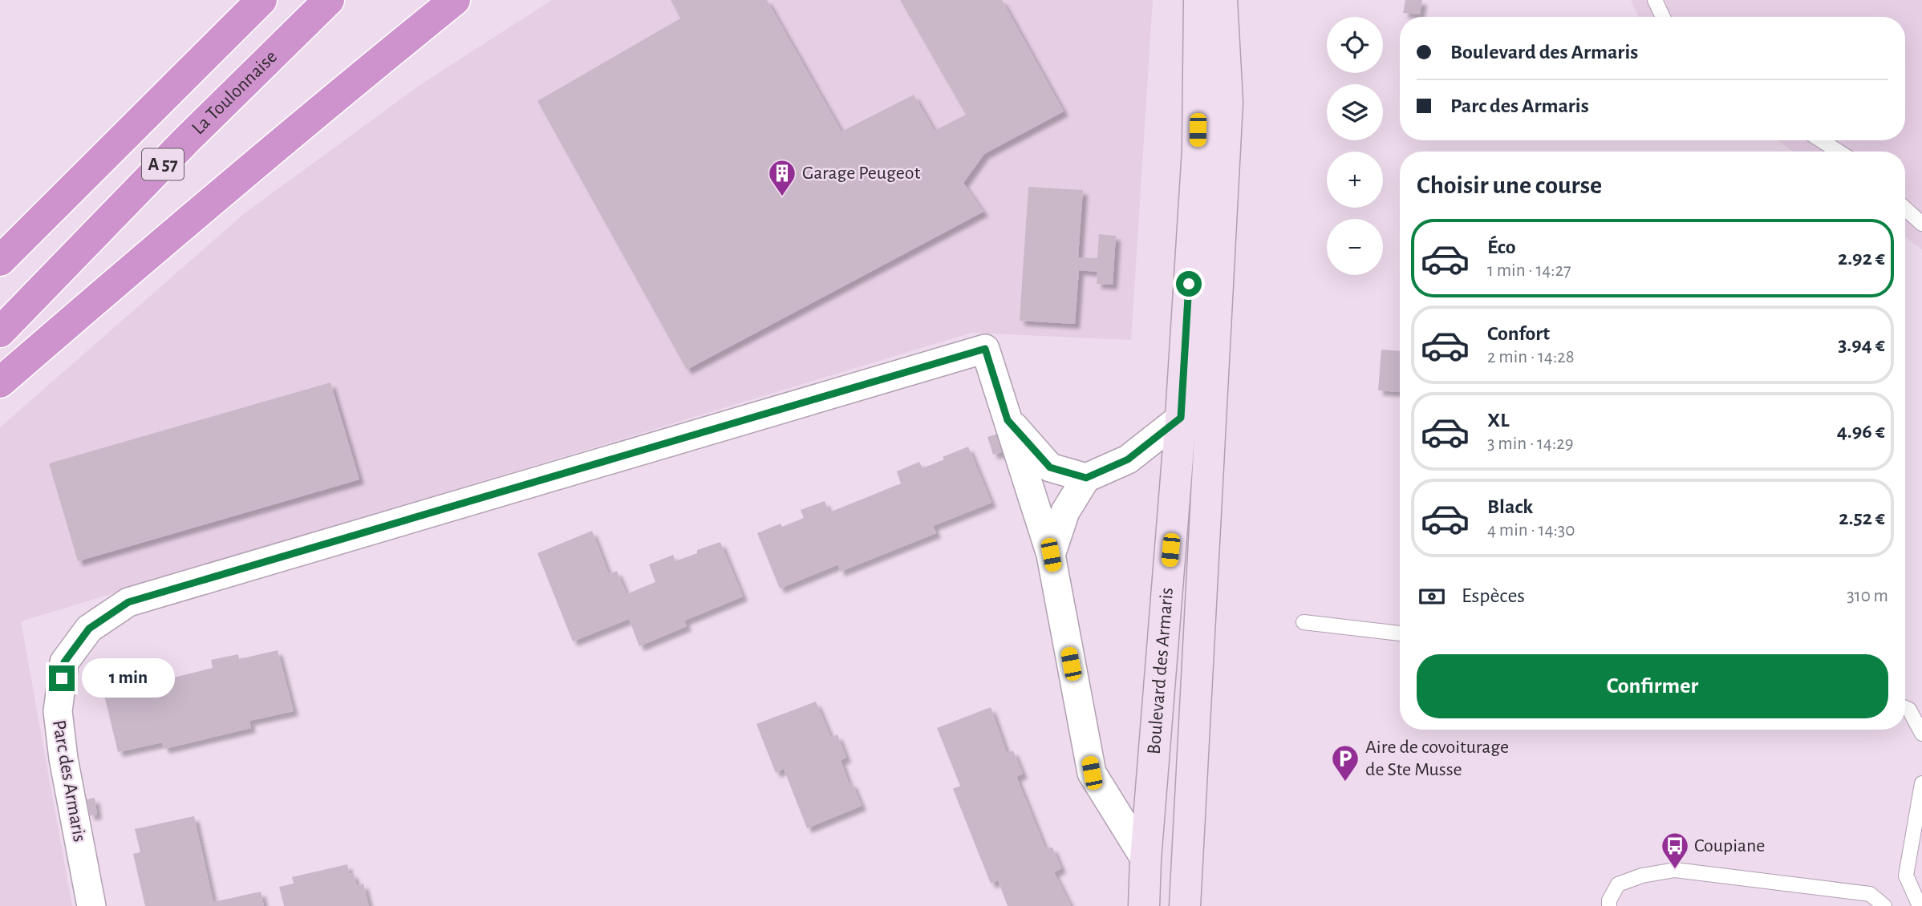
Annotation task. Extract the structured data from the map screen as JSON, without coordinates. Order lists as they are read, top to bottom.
{
  "streets": {
    "highway": ["La Toulonnaise", "A 57"],
    "main road": ["Boulevard des Armaris"],
    "street": ["Parc des Armaris"]
  },
  "crossings": [
    ["Boulevard des Armaris", "Parc des Armaris"]
  ],
  "places": {
    "building": ["Garage Peugeot"],
    "parking": ["Aire de covoiturage de Ste Musse"],
    "bus stop": ["Coupiane"]
  },
  "page": {
    "map_buttons": ["+", "−"],
    "banner": ["Boulevard des Armaris", "Parc des Armaris"],
    "heading": "Choisir une course",
    "list": [
      {
        "name": "Éco",
        "note": "1 min · 14:27",
        "value": "2.92 €"
      },
      {
        "name": "Confort",
        "note": "2 min · 14:28",
        "value": "3.94 €"
      },
      {
        "name": "XL",
        "note": "3 min · 14:29",
        "value": "4.96 €"
      },
      {
        "name": "Black",
        "note": "4 min · 14:30",
        "value": "2.52 €"
      }
    ],
    "pay": ["Espèces", "310 m"],
    "buttons": "Confirmer",
    "bubble": "1 min"
  }
}
